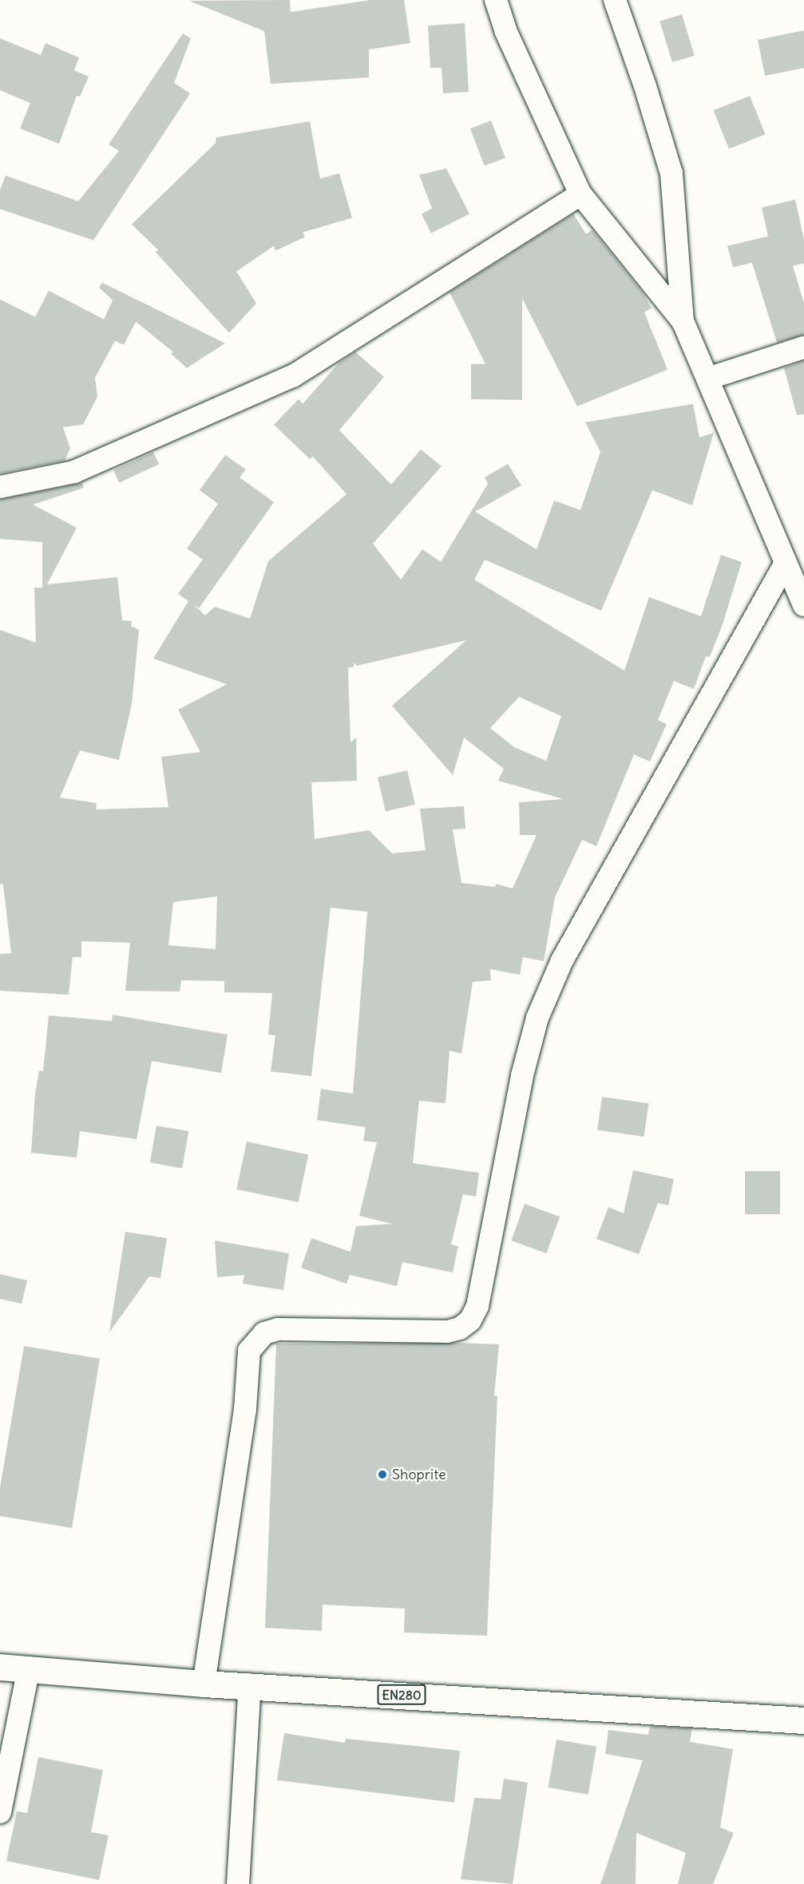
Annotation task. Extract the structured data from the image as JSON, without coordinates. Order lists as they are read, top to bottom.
{
  "streets": {
    "main road": ["EN280"]
  },
  "places": ["Shoprite"]
}
